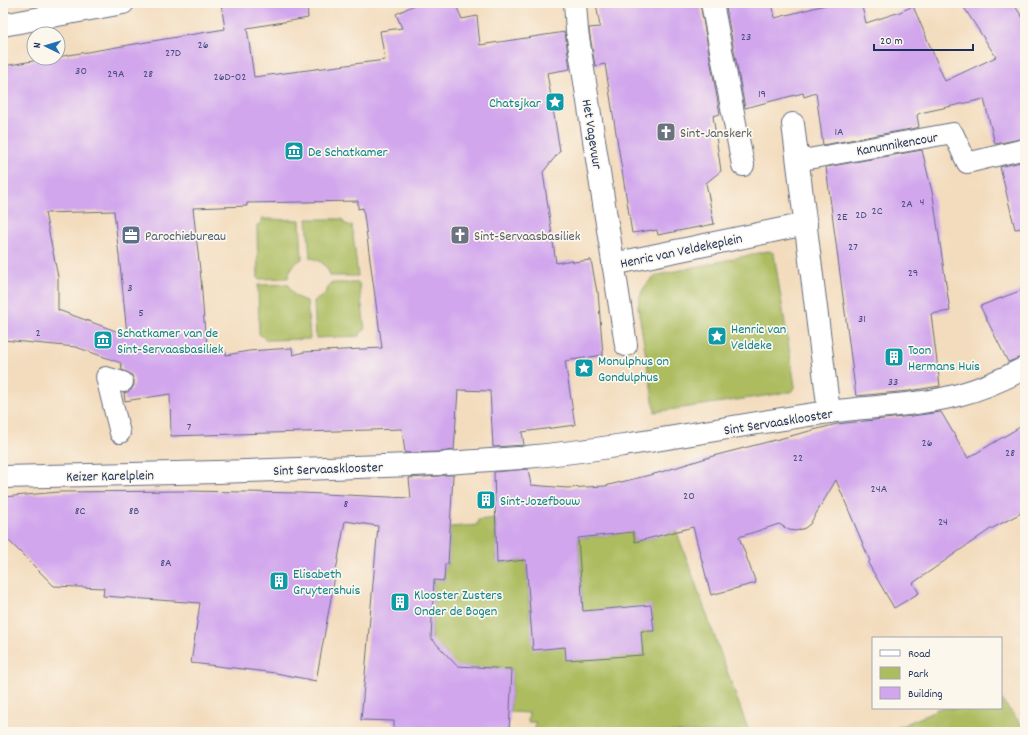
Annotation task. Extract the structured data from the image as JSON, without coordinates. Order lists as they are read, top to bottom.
{
  "streets": {
    "street": [
      "Het Vagevuur",
      "Kanunnikencour",
      "Henric van Veldekeplein",
      "Sint Servaasklooster",
      "Keizer Karelplein"
    ]
  },
  "crossings": [
    ["Het Vagevuur", "Henric van Veldekeplein"],
    ["Sint Servaasklooster", "Keizer Karelplein"]
  ],
  "places": {
    "place": ["Chatsjkar", "Henric van Veldeke", "Monulphus on Gondulphus"],
    "church": ["Sint-Janskerk", "Sint-Servaasbasiliek"],
    "museum": ["De Schatkamer", "Schatkamer van de Sint-Servaasbasiliek"],
    "office": ["Parochiebureau"],
    "building": [
      "Toon Hermans Huis",
      "Sint-Jozefbouw",
      "Elisabeth Gruytershuis",
      "Klooster Zusters Onder de Bogen"
    ]
  },
  "house_numbers": [
    "23",
    "26",
    "27D",
    "30",
    "29A",
    "28",
    "26D-02",
    "19",
    "1A",
    "4",
    "2A",
    "2C",
    "2D",
    "2E",
    "27",
    "29",
    "3",
    "5",
    "31",
    "2",
    "33",
    "7",
    "26",
    "28",
    "22",
    "24A",
    "20",
    "8",
    "8C",
    "8B",
    "24",
    "8A"
  ],
  "legend": ["Road", "Park", "Building"],
  "scale_bar": "20 m",
  "north": "left"
}
